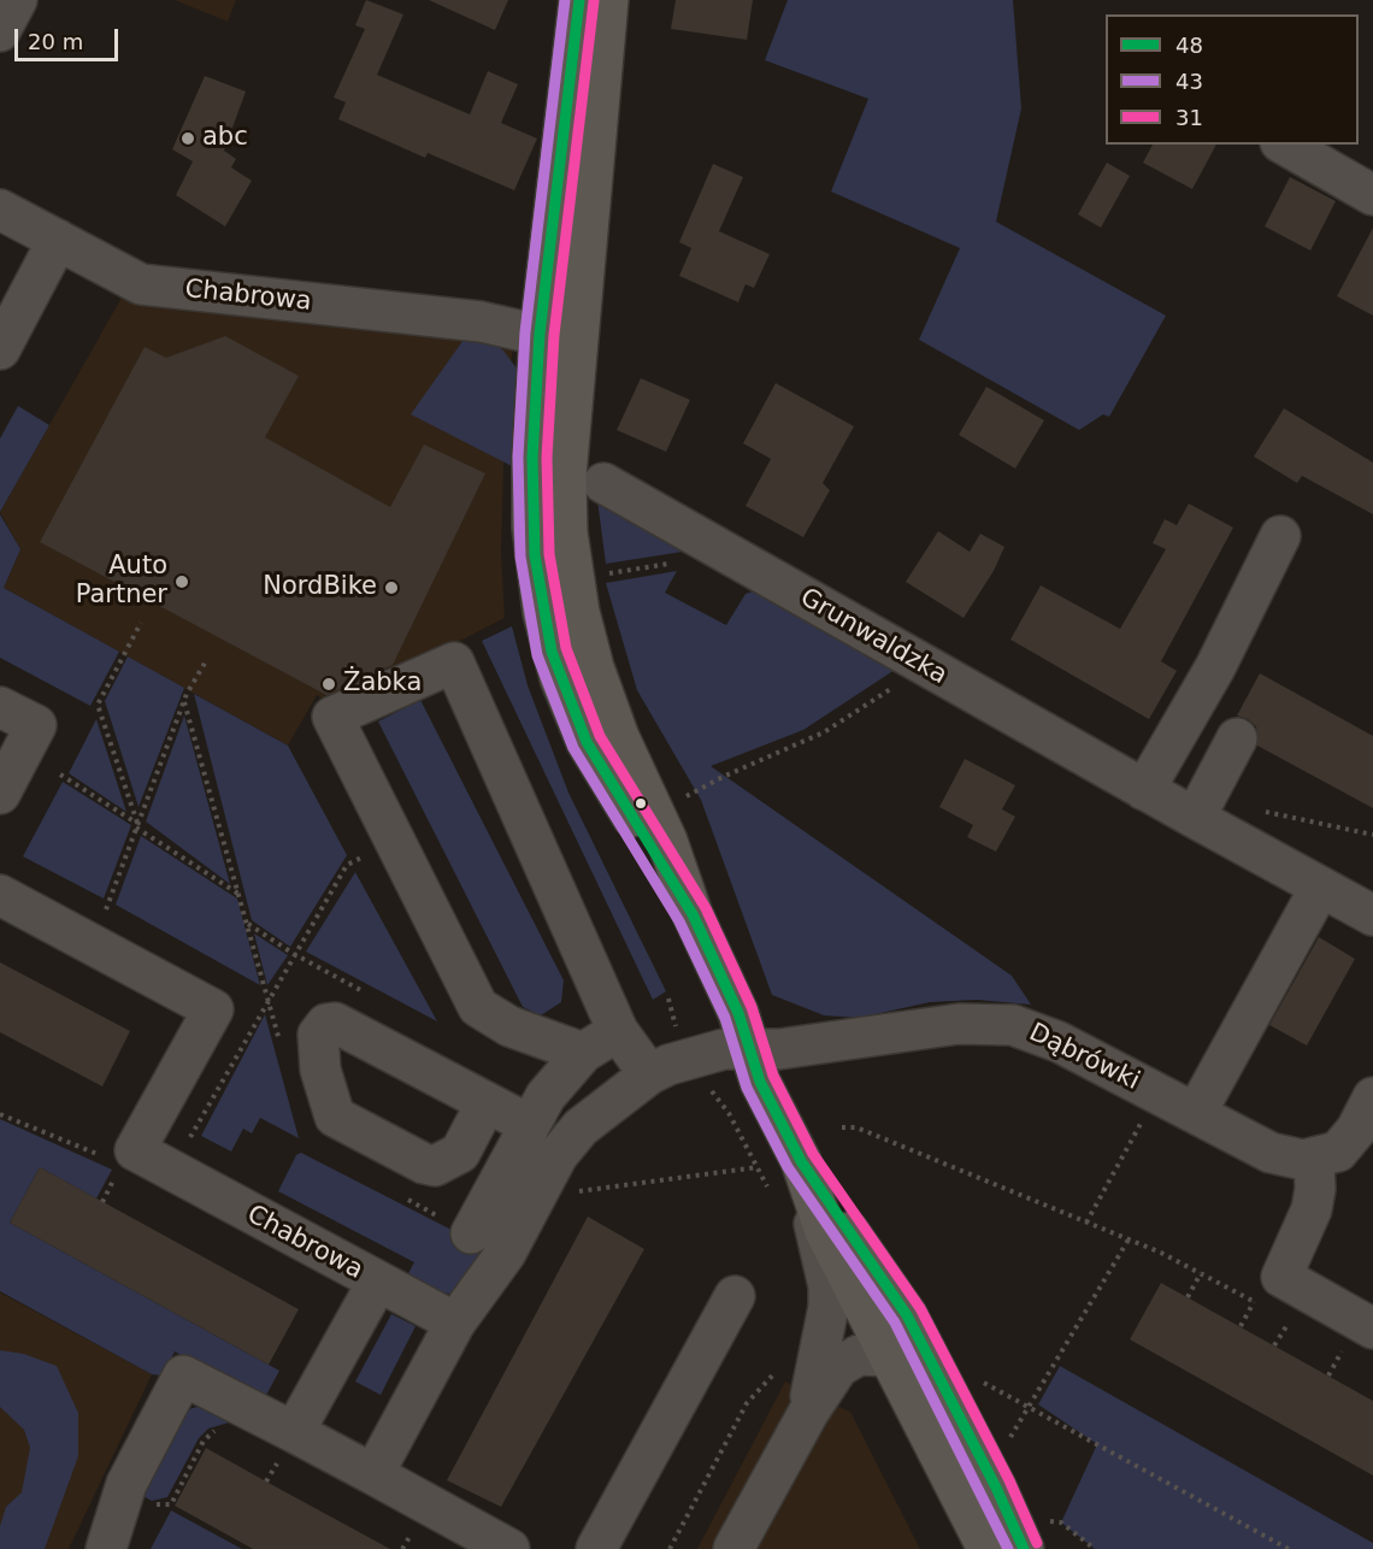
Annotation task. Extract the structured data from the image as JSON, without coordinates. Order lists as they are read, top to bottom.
{
  "streets": {
    "street": ["Chabrowa", "Grunwaldzka", "Dąbrówki"]
  },
  "places": [
    "abc",
    "Auto Partner",
    "NordBike",
    "Żabka"
  ],
  "lines": ["transit line 48", "transit line 43", "transit line 31"],
  "legend": ["48", "43", "31"],
  "scale_bar": "20 m"
}
